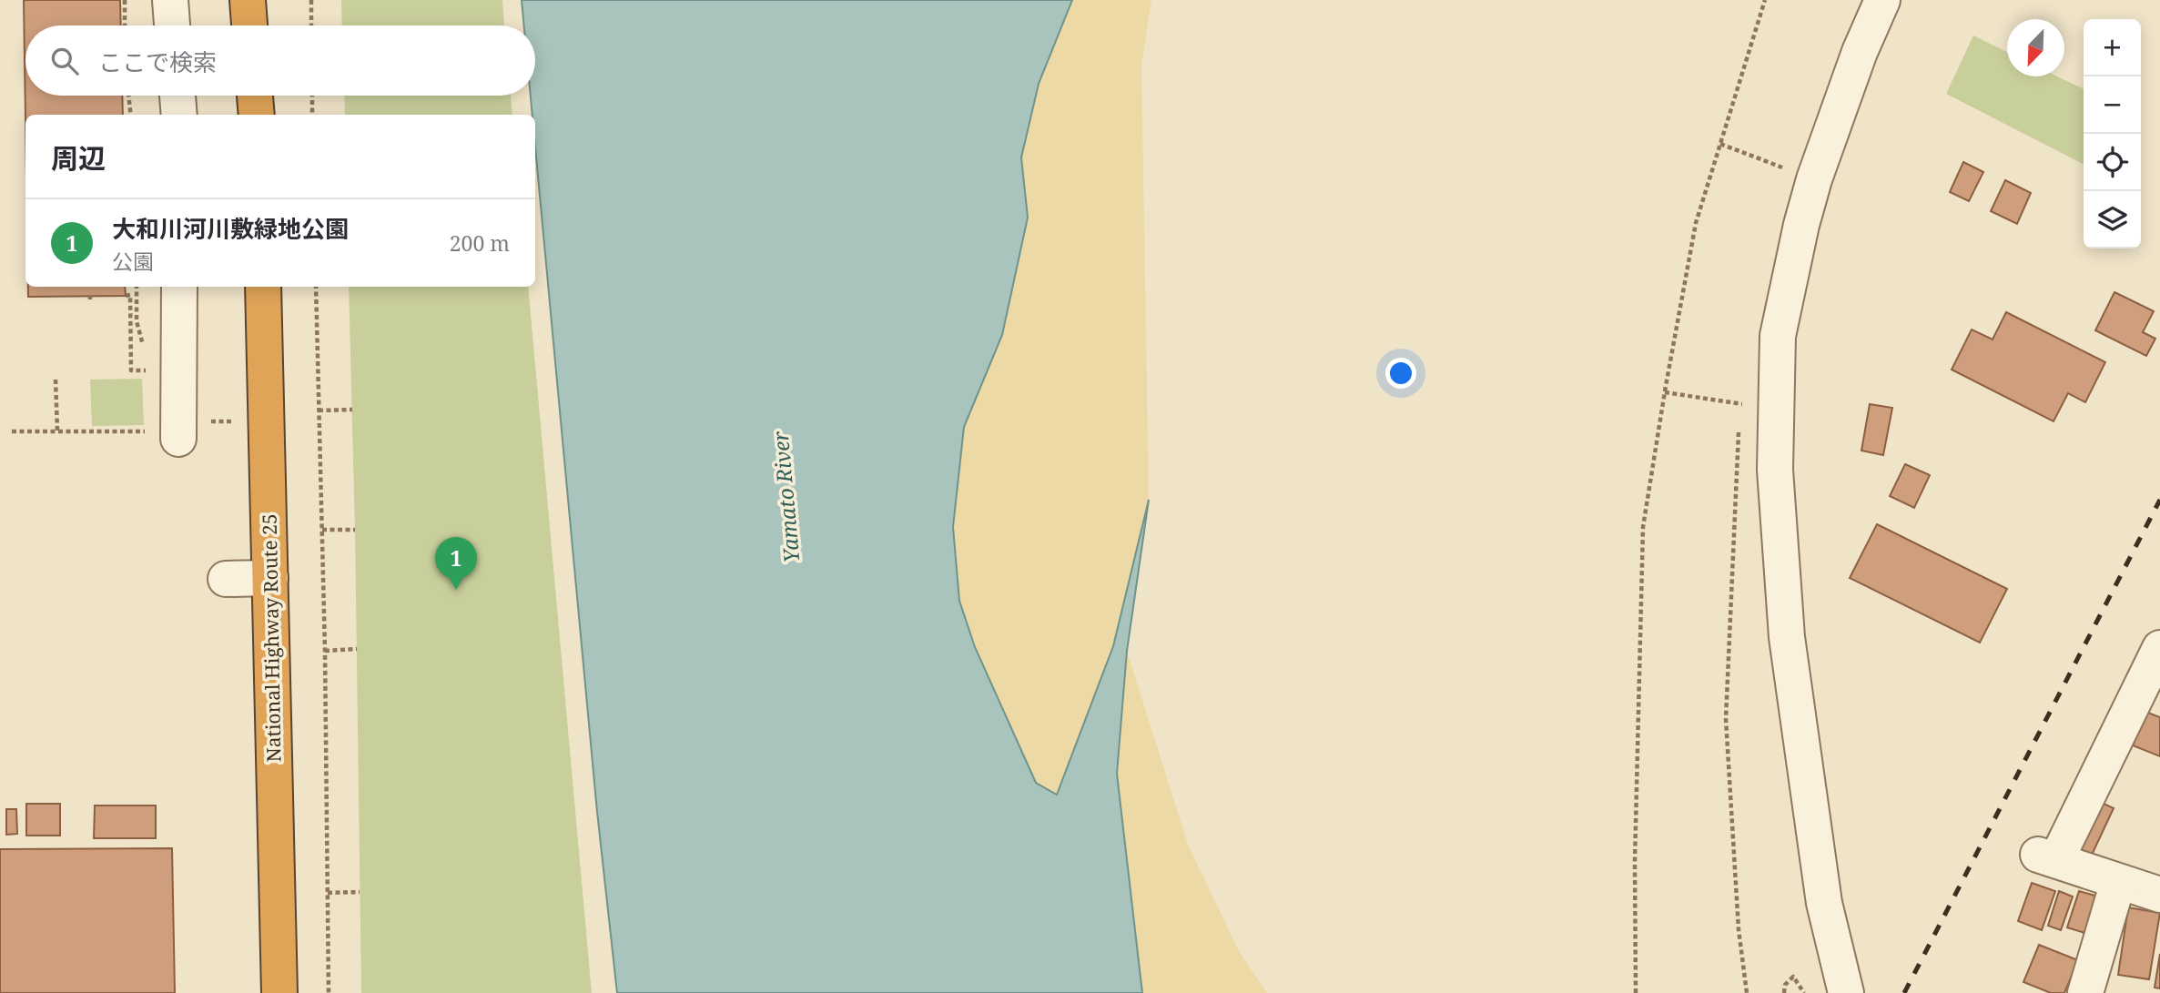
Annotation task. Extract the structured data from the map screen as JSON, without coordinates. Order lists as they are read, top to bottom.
{
  "streets": {
    "highway": ["National Highway Route 25"]
  },
  "water": ["Yamato River"],
  "north": "bottom left",
  "page": {
    "map_buttons": ["+", "−"],
    "search": "ここで検索",
    "heading": "周辺",
    "list": [
      {
        "mark": "1",
        "name": "大和川河川敷緑地公園",
        "note": "公園",
        "value": "200 m"
      }
    ],
    "pins": "1"
  }
}
